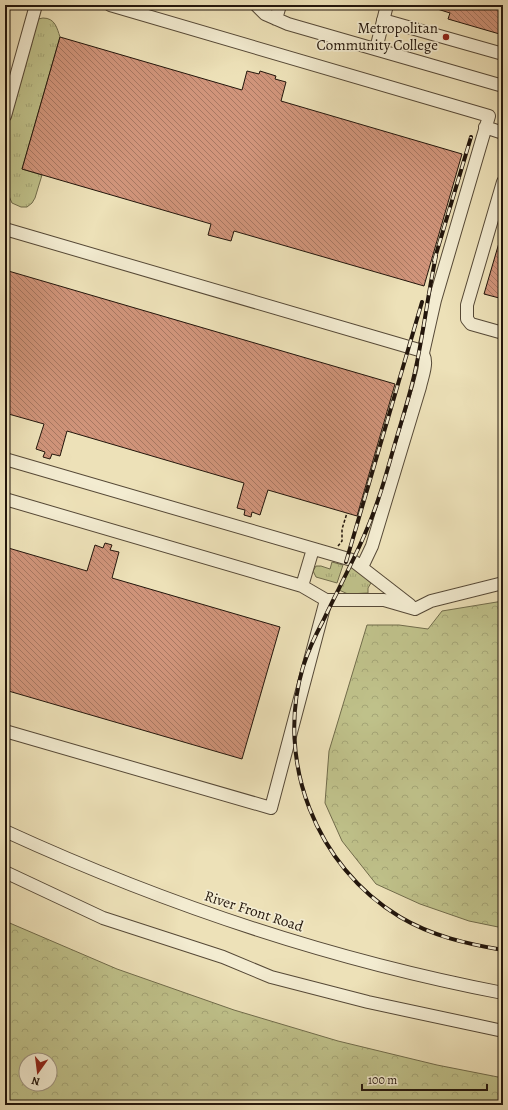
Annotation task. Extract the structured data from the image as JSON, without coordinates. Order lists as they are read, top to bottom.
{
  "streets": {
    "street": ["River Front Road"]
  },
  "places": ["Metropolitan Community College"],
  "scale_bar": "100 m",
  "north": "bottom"
}
